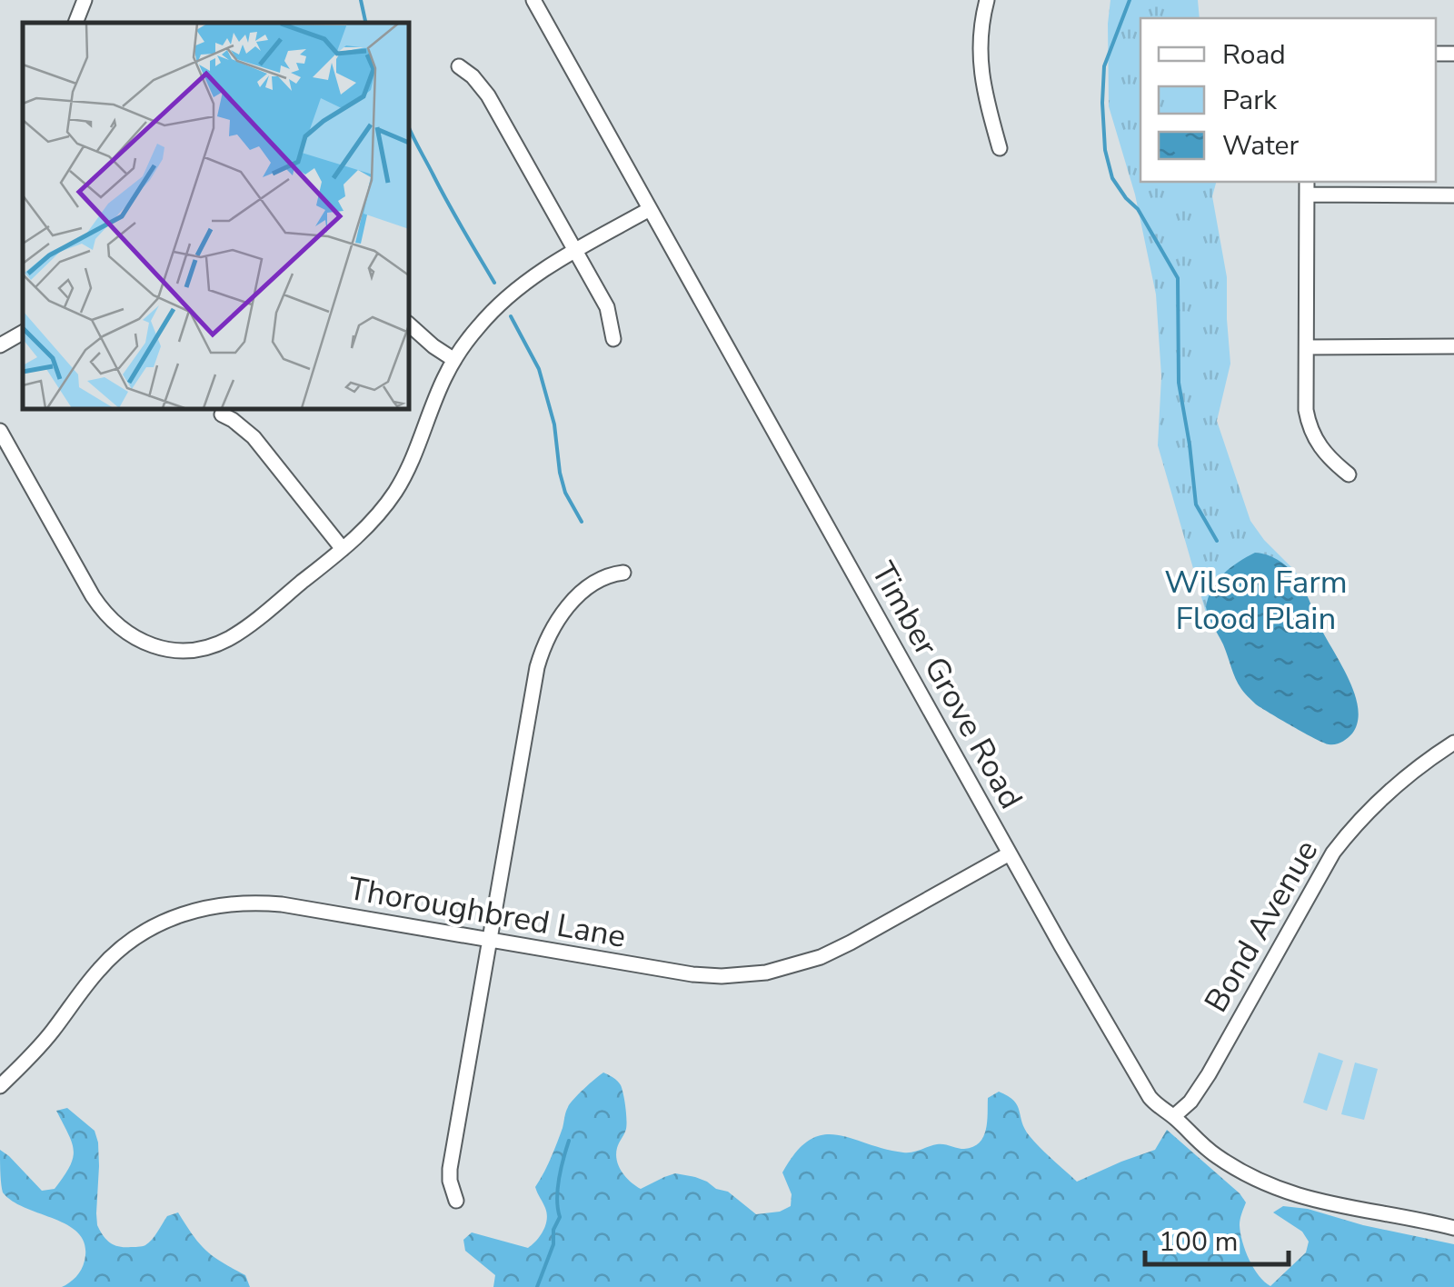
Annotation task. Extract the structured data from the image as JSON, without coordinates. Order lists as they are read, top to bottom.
{
  "streets": {
    "street": ["Timber Grove Road", "Thoroughbred Lane", "Bond Avenue"]
  },
  "crossings": [
    ["Timber Grove Road", "Thoroughbred Lane"],
    ["Timber Grove Road", "Bond Avenue"]
  ],
  "parks": ["Wilson Farm Flood Plain"],
  "legend": ["Road", "Park", "Water"],
  "scale_bar": "100 m"
}
